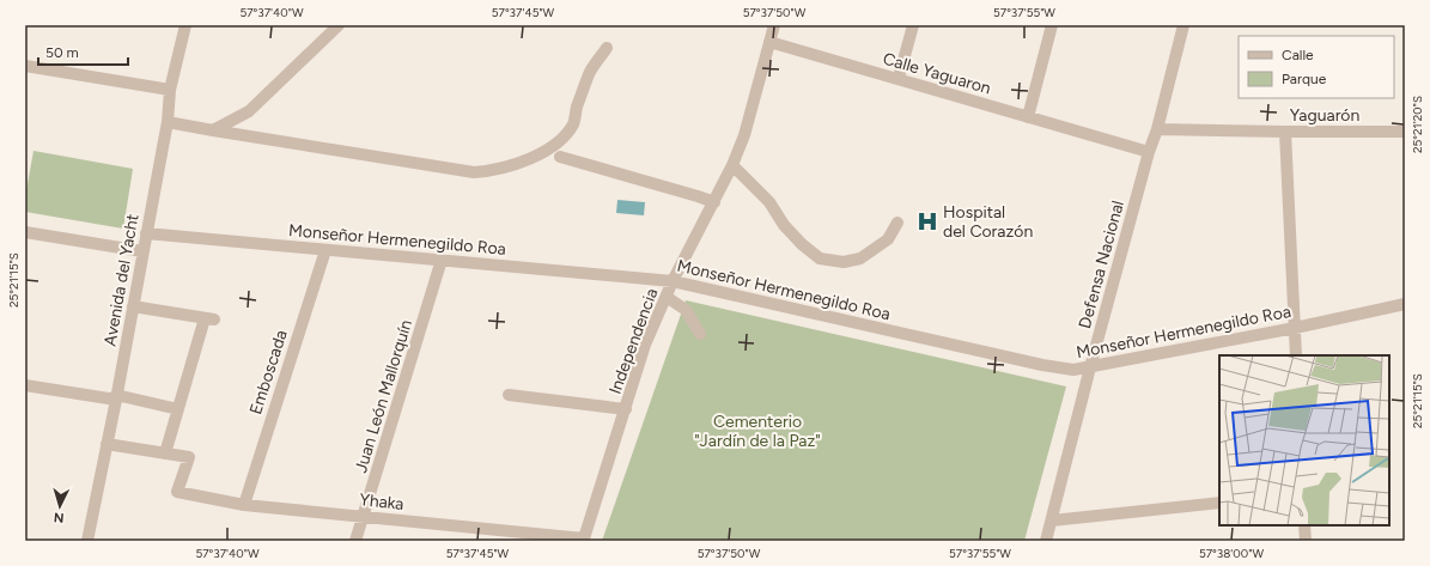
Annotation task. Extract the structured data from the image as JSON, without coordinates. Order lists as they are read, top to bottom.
{
  "streets": {
    "street": [
      "Calle Yaguaron",
      "Yaguarón",
      "Monseñor Hermenegildo Roa",
      "Defensa Nacional",
      "Avenida del Yacht",
      "Independencia",
      "Emboscada",
      "Juan León Mallorquín",
      "Yhaka"
    ]
  },
  "crossings": [
    ["Calle Yaguaron", "Defensa Nacional"],
    ["Calle Yaguaron", "Independencia"],
    ["Yaguarón", "Defensa Nacional"],
    ["Monseñor Hermenegildo Roa", "Defensa Nacional"],
    ["Monseñor Hermenegildo Roa", "Avenida del Yacht"],
    ["Monseñor Hermenegildo Roa", "Independencia"],
    ["Monseñor Hermenegildo Roa", "Emboscada"],
    ["Monseñor Hermenegildo Roa", "Juan León Mallorquín"],
    ["Independencia", "Yhaka"],
    ["Emboscada", "Yhaka"],
    ["Juan León Mallorquín", "Yhaka"]
  ],
  "parks": ["Cementerio \"Jardín de la Paz\""],
  "places": {
    "hospital": ["Hospital del Corazón"]
  },
  "legend": ["Calle", "Parque"],
  "scale_bar": "50 m",
  "north": "bottom",
  "coordinates": [
    "57°37'40\"W",
    "57°37'45\"W",
    "57°37'50\"W",
    "57°37'55\"W",
    "25°21'20\"S",
    "25°21'15\"S",
    "57°38'00\"W"
  ]
}
